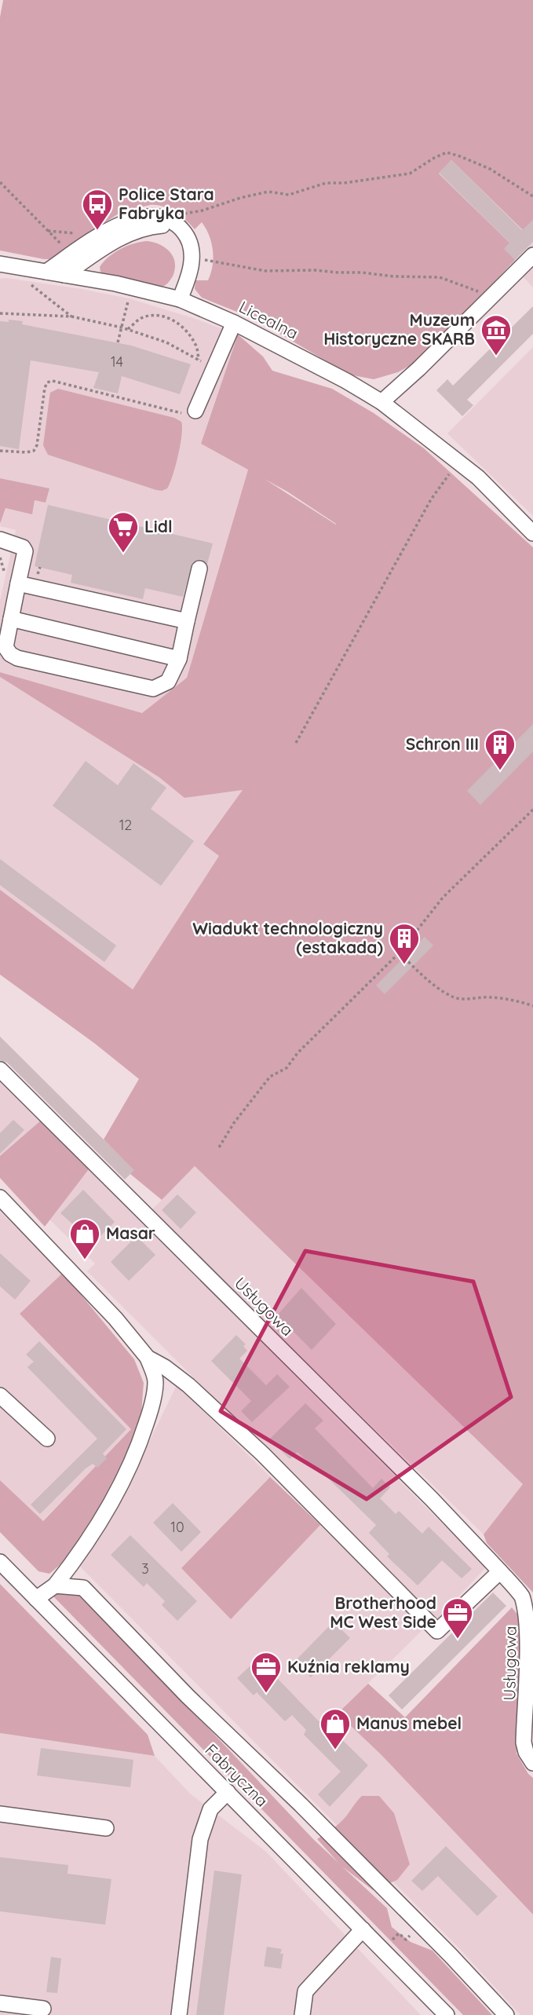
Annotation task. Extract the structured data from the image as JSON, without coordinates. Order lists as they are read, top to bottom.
{
  "streets": {
    "street": ["Licealna", "Usługowa", "Fabryczna"]
  },
  "places": {
    "bus stop": ["Police Stara Fabryka"],
    "museum": ["Muzeum Historyczne SKARB"],
    "supermarket": ["Lidl"],
    "building": ["Schron III", "Wiadukt technologiczny (estakada)"],
    "shop": ["Masar", "Manus mebel"],
    "office": ["Brotherhood MC West Side", "Kuźnia reklamy"]
  },
  "house_numbers": [
    "14",
    "12",
    "10",
    "3"
  ]
}
